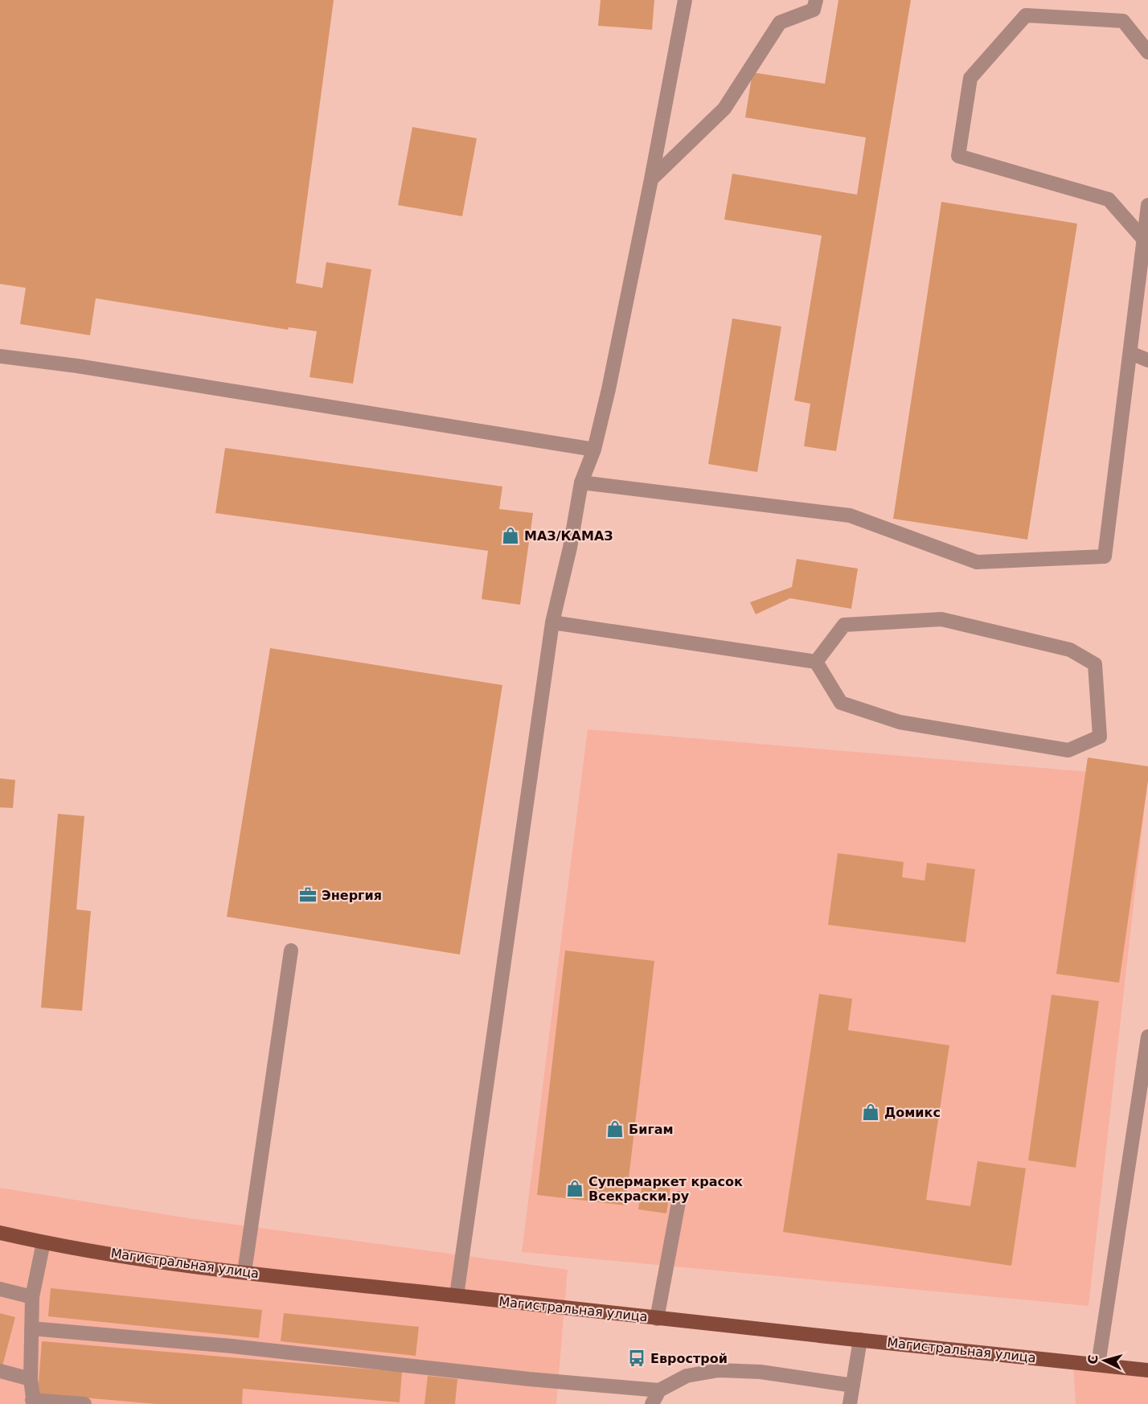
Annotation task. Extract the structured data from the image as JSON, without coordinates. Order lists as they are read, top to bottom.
{
  "streets": {
    "main road": ["Магистральная улица"]
  },
  "places": {
    "shop": [
      "МАЗ/КАМАЗ",
      "Домикс",
      "Бигам",
      "Супермаркет красок Всекраски.ру"
    ],
    "office": ["Энергия"],
    "bus stop": ["Еврострой"]
  },
  "north": "left"
}
